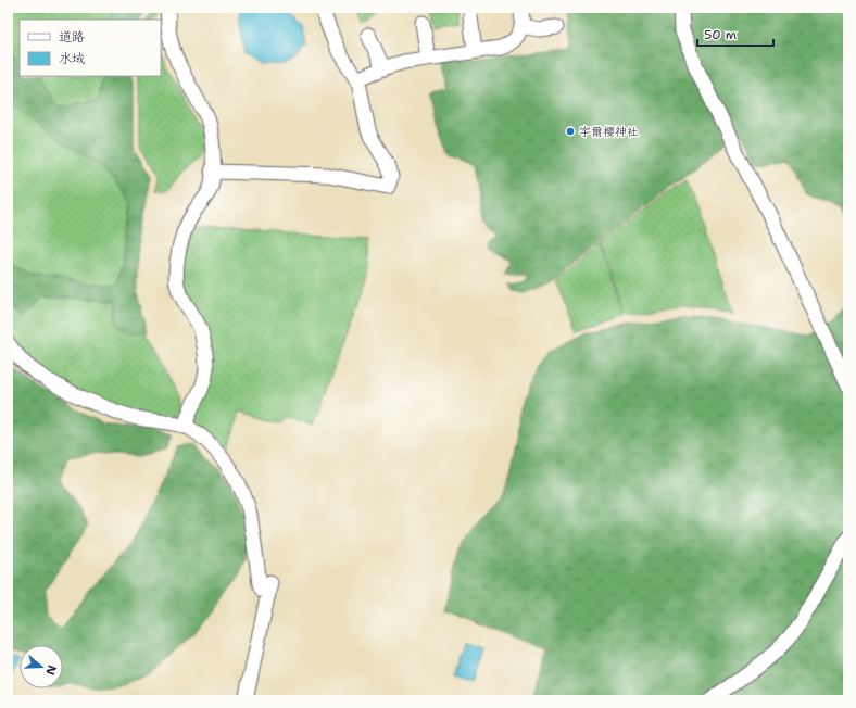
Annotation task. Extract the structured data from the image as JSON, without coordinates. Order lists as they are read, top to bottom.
{
  "places": ["宇爾櫻神社"],
  "legend": ["道路", "水域"],
  "scale_bar": "50 m",
  "north": "right"
}
